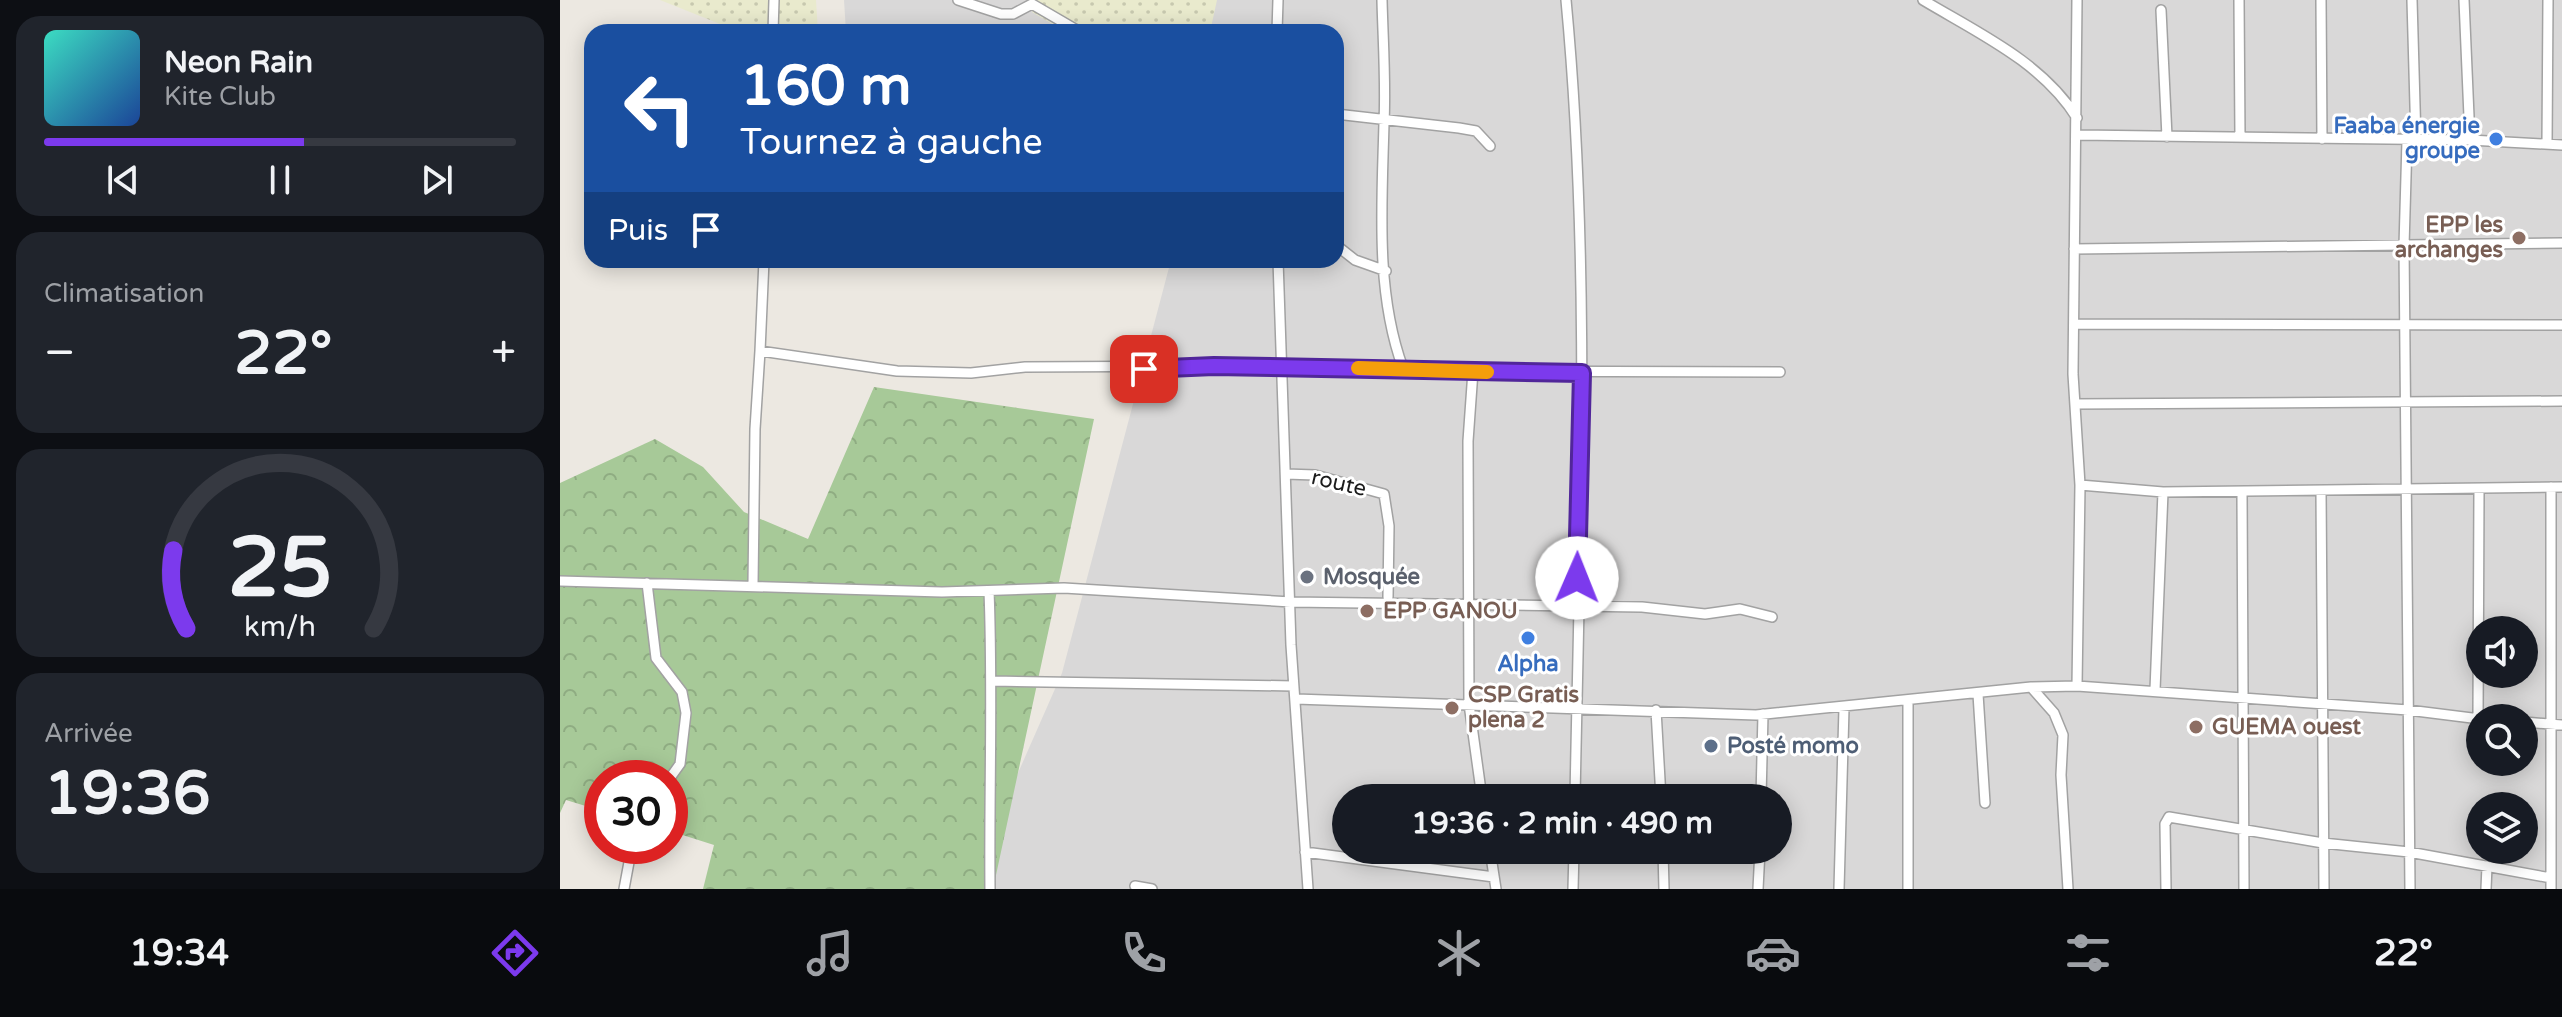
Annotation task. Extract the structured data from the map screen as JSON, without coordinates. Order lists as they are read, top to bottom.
{
  "streets": {
    "street": ["route"]
  },
  "places": [
    "Faaba énergie groupe",
    "EPP les archanges",
    "Mosquée",
    "EPP GANOU",
    "Alpha",
    "CSP Gratis plena 2",
    "GUEMA ouest",
    "Posté momo"
  ],
  "page": {
    "turn": ["160 m", "Tournez à gauche"],
    "song": ["Neon Rain", "Kite Club"],
    "then": "Puis",
    "tile": [
      "Climatisation",
      ["Arrivée", "19:36"]
    ],
    "heat": ["−", "22°", "+"],
    "limit": "30",
    "trip": "19:36 · 2 min · 490 m",
    "tabs": ["19:34", "22°"],
    "gauge": ["25", "km/h"]
  }
}
